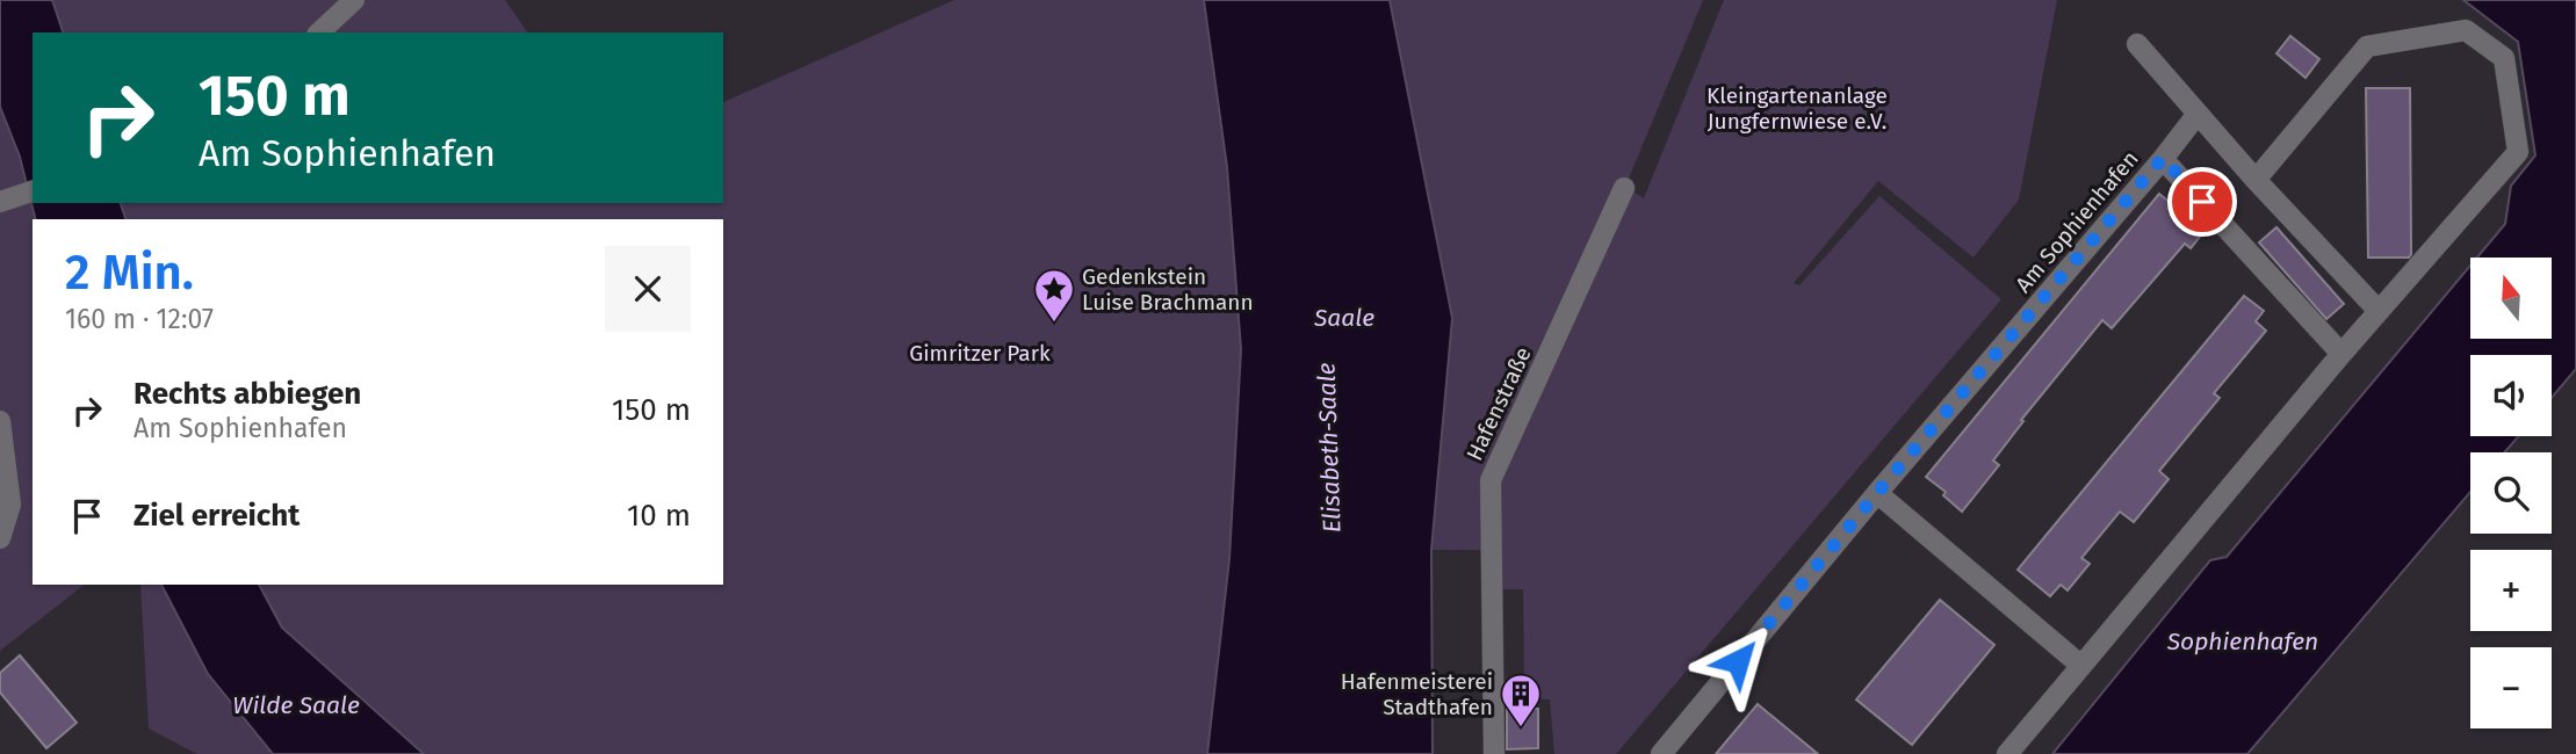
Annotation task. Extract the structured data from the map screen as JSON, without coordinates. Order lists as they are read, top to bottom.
{
  "streets": {
    "street": ["Am Sophienhafen", "Hafenstraße"]
  },
  "water": [
    "Saale",
    "Elisabeth-Saale",
    "Sophienhafen",
    "Wilde Saale"
  ],
  "parks": ["Kleingartenanlage Jungfernwiese e.V.", "Gimritzer Park"],
  "places": {
    "place": ["Gedenkstein Luise Brachmann"],
    "building": ["Hafenmeisterei Stadthafen"]
  },
  "north": "top",
  "page": {
    "turn": ["150 m", "Am Sophienhafen"],
    "heading": ["2 Min.", "160 m · 12:07"],
    "map_buttons": ["+", "−"],
    "list": [
      {
        "name": "Rechts abbiegen",
        "note": "Am Sophienhafen",
        "value": "150 m"
      },
      {
        "name": "Ziel erreicht",
        "value": "10 m"
      }
    ]
  }
}
